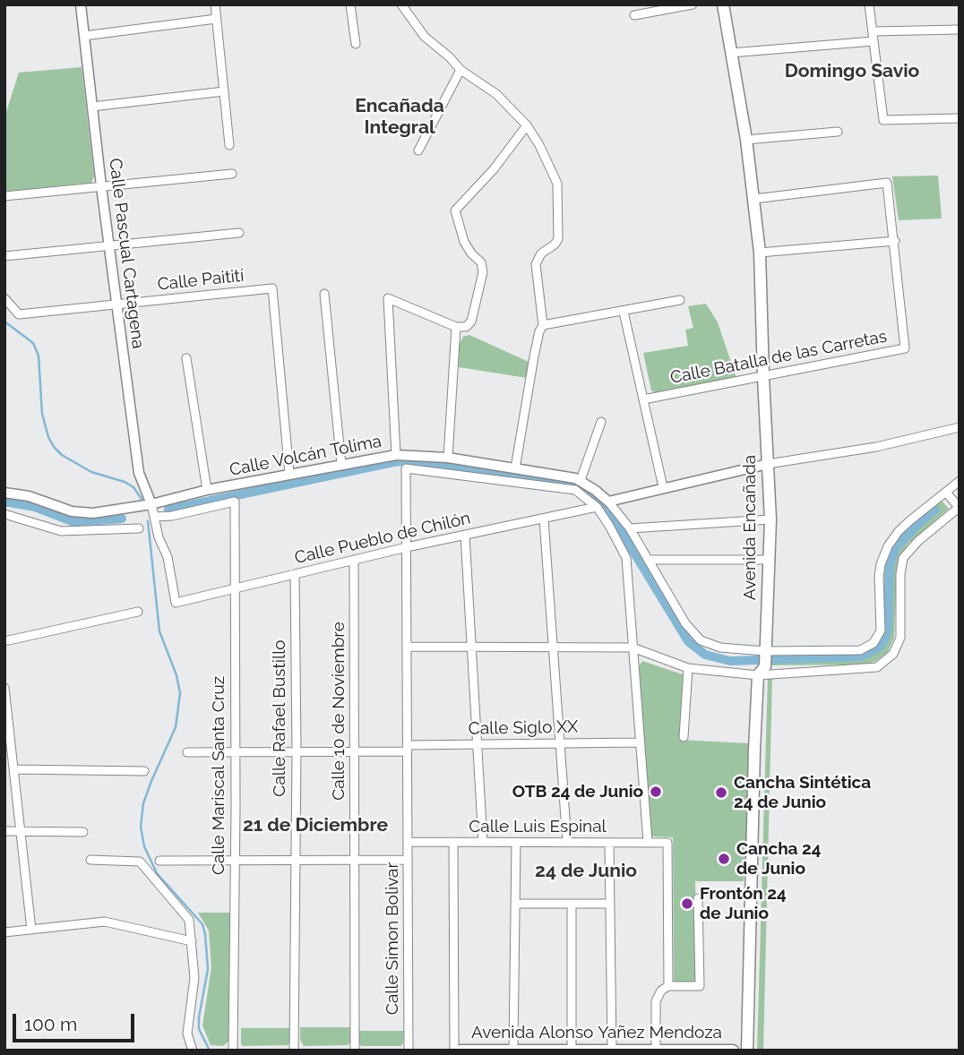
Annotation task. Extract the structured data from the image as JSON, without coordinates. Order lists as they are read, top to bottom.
{
  "streets": {
    "main road": ["Avenida Encañada", "Avenida Alonso Yañez Mendoza"],
    "street": [
      "Calle Pascual Cartagena",
      "Calle Paitití",
      "Calle Batalla de las Carretas",
      "Calle Volcán Tolima",
      "Calle Pueblo de Chilón",
      "Calle 10 de Noviembre",
      "Calle Rafael Bustillo",
      "Calle Siglo XX",
      "Calle Mariscal Santa Cruz",
      "Calle Luis Espinal",
      "Calle Simon Bolivar"
    ]
  },
  "crossings": [
    ["Calle Pascual Cartagena", "Calle Paitití"],
    ["Calle Pascual Cartagena", "Calle Volcán Tolima"],
    ["Calle Paitití", "Calle Volcán Tolima"],
    ["Calle Batalla de las Carretas", "Avenida Encañada"],
    ["Calle Pueblo de Chilón", "Calle 10 de Noviembre"],
    ["Calle Pueblo de Chilón", "Calle Rafael Bustillo"],
    ["Calle Pueblo de Chilón", "Calle Mariscal Santa Cruz"],
    ["Calle 10 de Noviembre", "Calle Siglo XX"],
    ["Calle Rafael Bustillo", "Calle Siglo XX"],
    ["Calle Siglo XX", "Calle Mariscal Santa Cruz"],
    ["Calle Siglo XX", "Calle Simon Bolivar"],
    ["Calle Luis Espinal", "Calle Simon Bolivar"]
  ],
  "districts": [
    "Domingo Savio",
    "Encañada Integral",
    "21 de Diciembre",
    "24 de Junio"
  ],
  "places": [
    "OTB 24 de Junio",
    "Cancha Sintética 24 de Junio",
    "Cancha 24 de Junio",
    "Frontón 24 de Junio"
  ],
  "scale_bar": "100 m"
}
